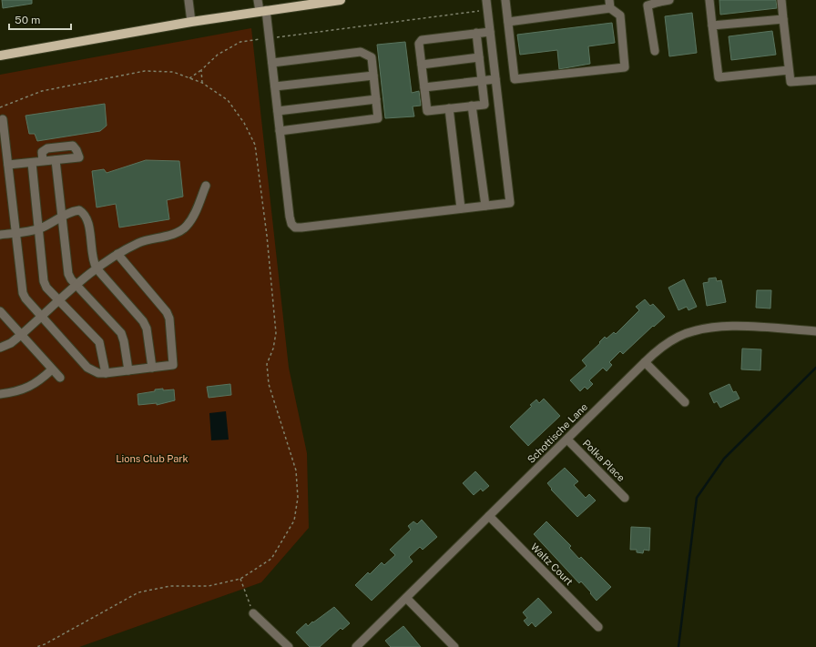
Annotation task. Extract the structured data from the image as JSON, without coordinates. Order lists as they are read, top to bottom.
{
  "streets": {
    "street": ["Schottische Lane", "Polka Place", "Waltz Court"]
  },
  "crossings": [
    ["Schottische Lane", "Polka Place"],
    ["Schottische Lane", "Waltz Court"]
  ],
  "parks": ["Lions Club Park"],
  "scale_bar": "50 m"
}
